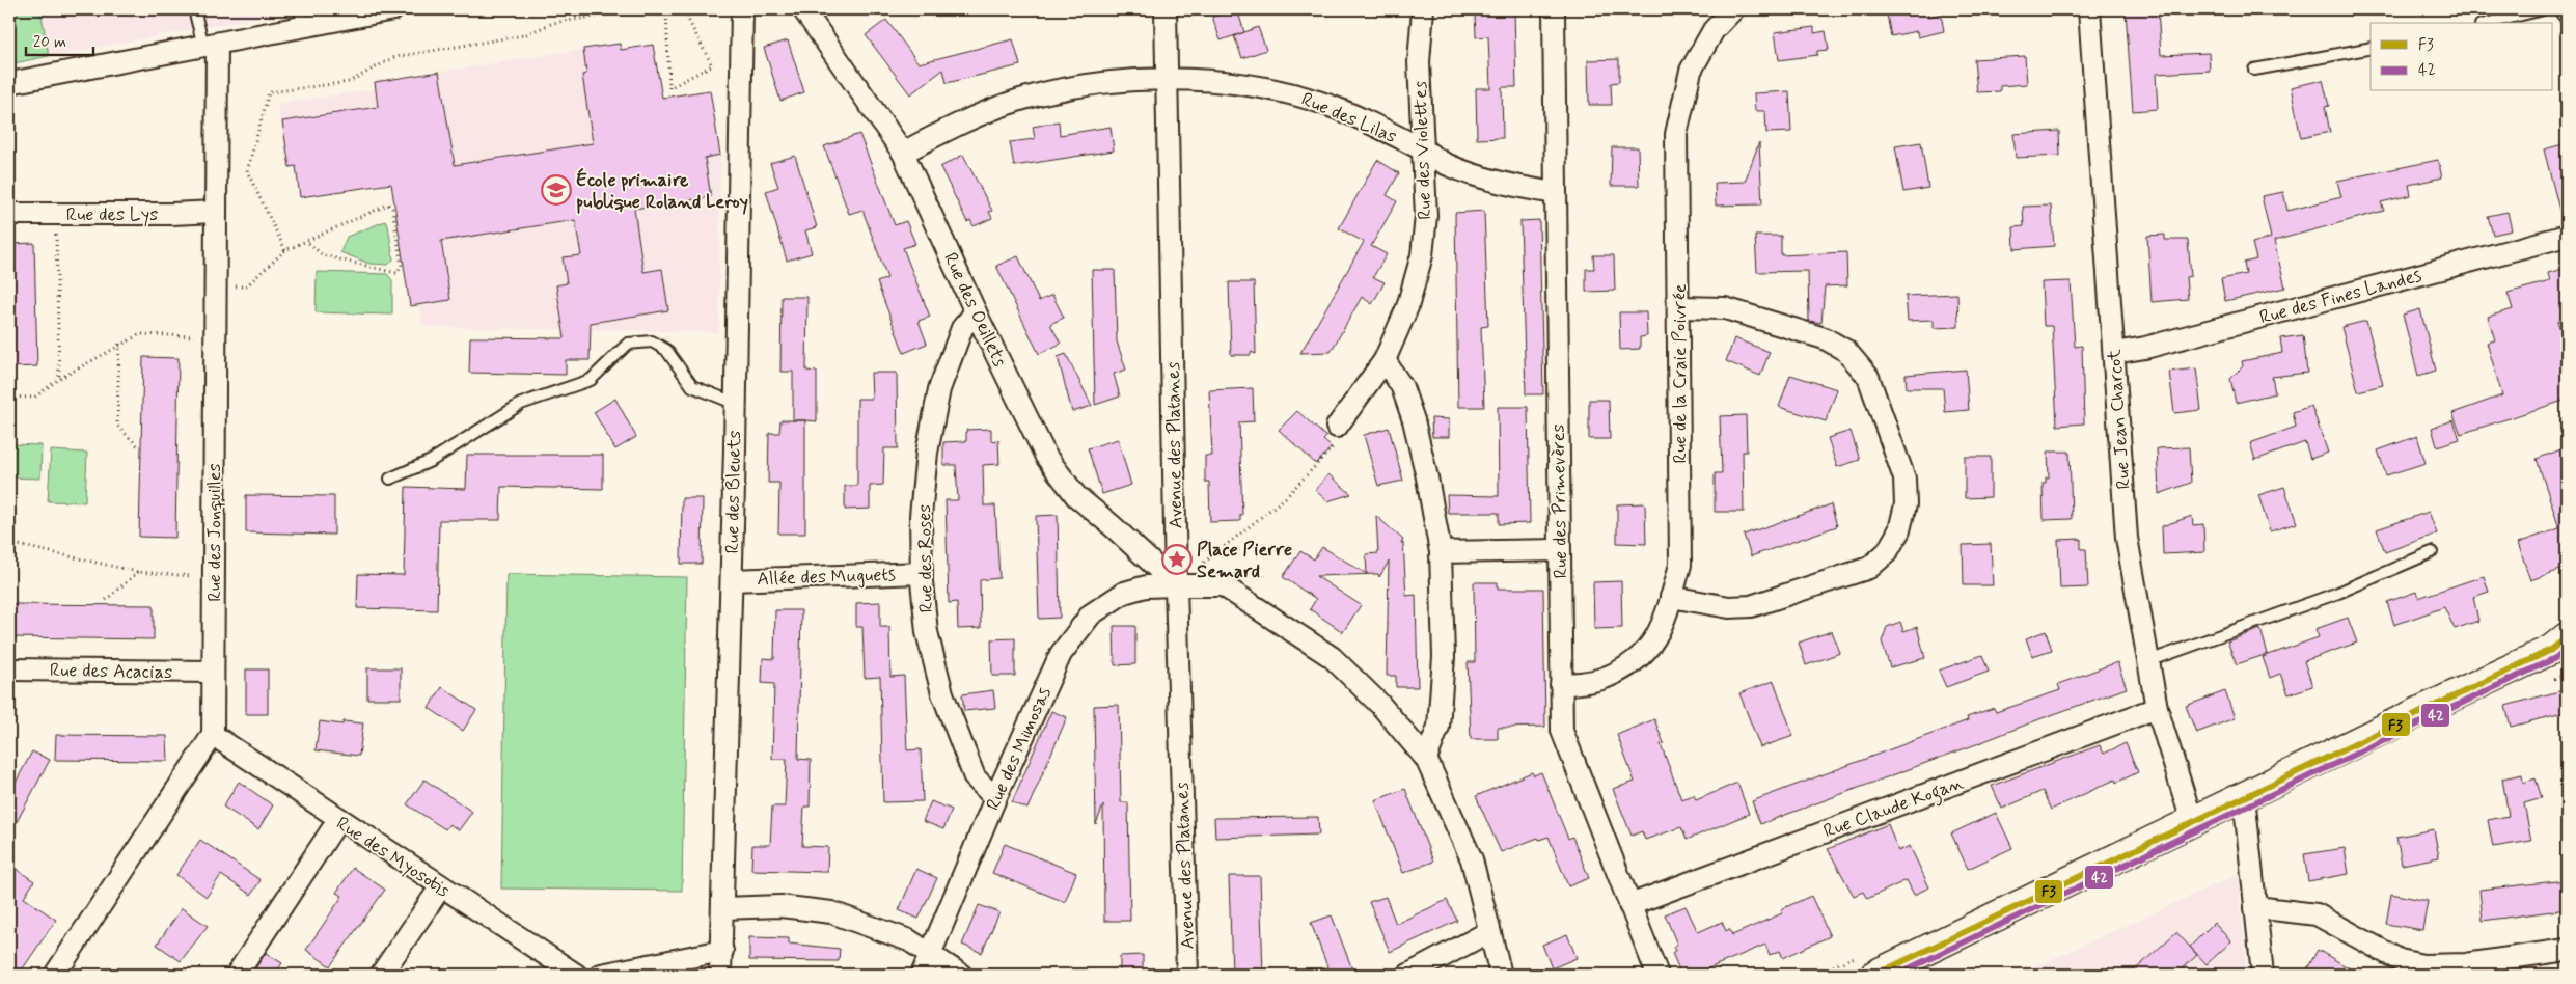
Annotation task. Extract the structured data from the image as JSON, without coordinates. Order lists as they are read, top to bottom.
{
  "streets": {
    "street": [
      "Rue des Lilas",
      "Rue des Violettes",
      "Rue des Lys",
      "Rue des Fines Landes",
      "Rue des Oeillets",
      "Rue de la Craie Poivrée",
      "Rue Jean Charcot",
      "Avenue des Platanes",
      "Rue des Bleuets",
      "Rue des Primevères",
      "Rue des Jonquilles",
      "Rue des Roses",
      "Allée des Muguets",
      "Rue des Acacias",
      "Rue des Mimosas",
      "Rue Claude Kogan",
      "Rue des Myosotis"
    ]
  },
  "crossings": [
    ["Rue des Lilas", "Rue des Violettes"],
    ["Rue des Lilas", "Rue des Oeillets"],
    ["Rue des Lilas", "Avenue des Platanes"],
    ["Rue des Lilas", "Rue des Primevères"],
    ["Rue des Lys", "Rue des Jonquilles"],
    ["Rue des Fines Landes", "Rue Jean Charcot"],
    ["Rue des Oeillets", "Avenue des Platanes"],
    ["Rue des Oeillets", "Rue des Roses"],
    ["Rue des Oeillets", "Rue des Mimosas"],
    ["Rue de la Craie Poivrée", "Rue des Primevères"],
    ["Rue Jean Charcot", "Rue Claude Kogan"],
    ["Avenue des Platanes", "Rue des Mimosas"],
    ["Rue des Bleuets", "Allée des Muguets"],
    ["Rue des Primevères", "Rue Claude Kogan"],
    ["Rue des Jonquilles", "Rue des Acacias"],
    ["Rue des Jonquilles", "Rue des Myosotis"],
    ["Rue des Roses", "Allée des Muguets"],
    ["Rue des Roses", "Rue des Mimosas"]
  ],
  "places": {
    "school or university": ["École primaire publique Roland Leroy"],
    "place": ["Place Pierre Semard"]
  },
  "lines": ["transit line F3", "transit line 42"],
  "legend": ["F3", "42"],
  "scale_bar": "20 m"
}
